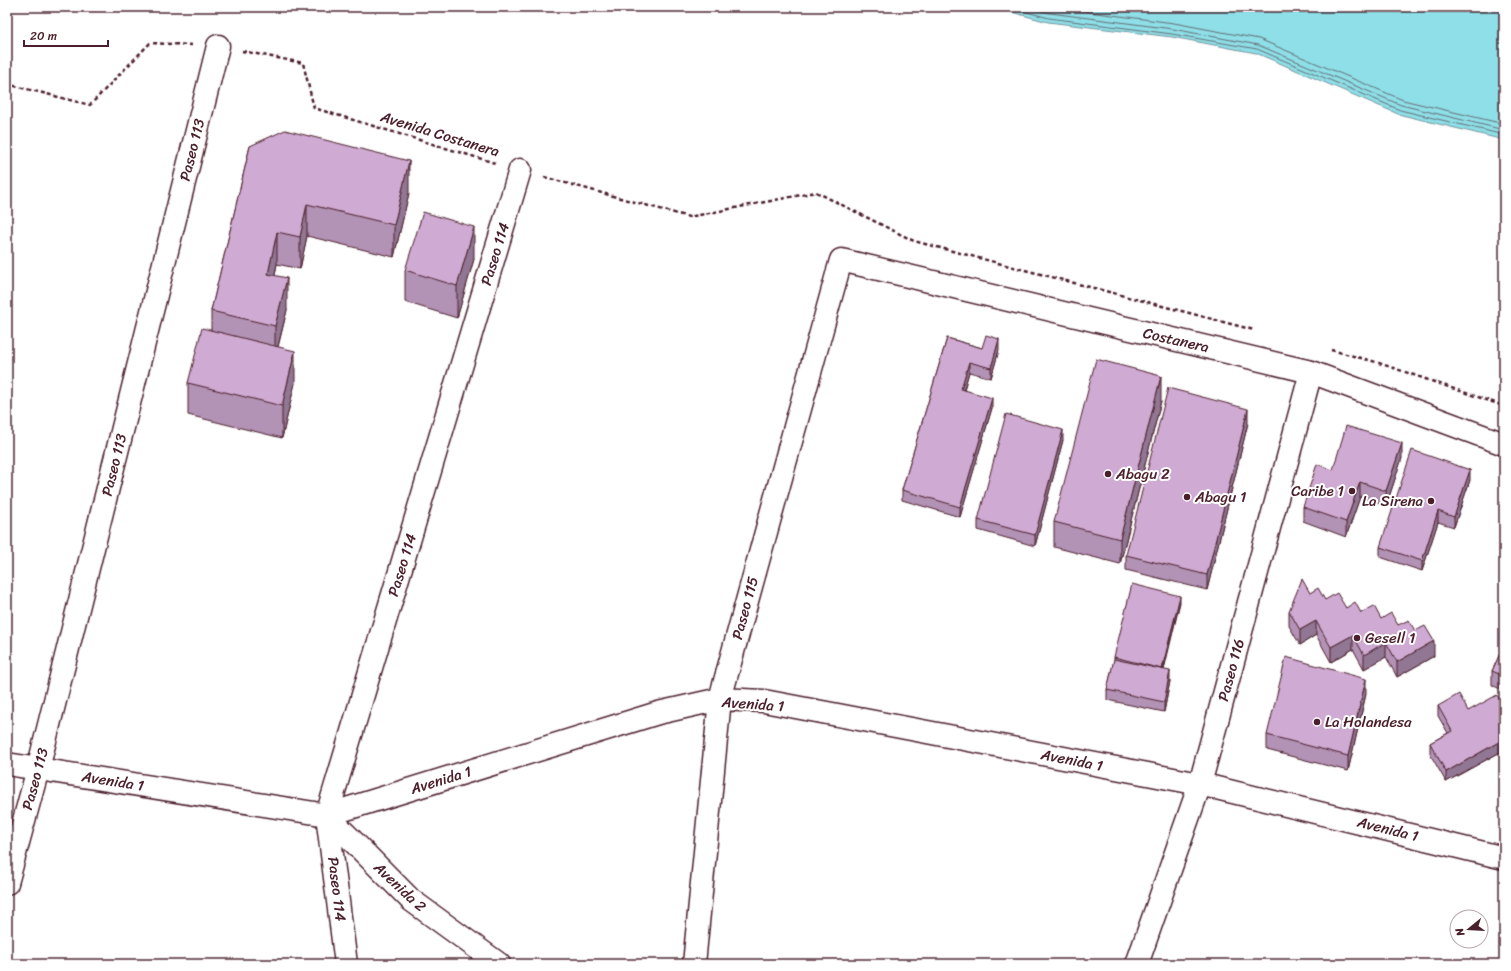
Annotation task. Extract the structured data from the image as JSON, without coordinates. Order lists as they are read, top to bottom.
{
  "streets": {
    "street": [
      "Paseo 113",
      "Paseo 114",
      "Costanera",
      "Paseo 115",
      "Paseo 116",
      "Avenida 1",
      "Avenida 2"
    ],
    "path": ["Avenida Costanera"]
  },
  "crossings": [
    ["Avenida Costanera", "Paseo 113"],
    ["Avenida Costanera", "Paseo 114"],
    ["Paseo 113", "Avenida 1"],
    ["Paseo 114", "Avenida 1"],
    ["Paseo 114", "Avenida 2"],
    ["Costanera", "Paseo 115"],
    ["Costanera", "Paseo 116"],
    ["Paseo 115", "Avenida 1"],
    ["Paseo 116", "Avenida 1"],
    ["Avenida 1", "Avenida 2"]
  ],
  "places": [
    "Abagu 2",
    "Caribe 1",
    "Abagu 1",
    "La Sirena",
    "Gesell 1",
    "La Holandesa"
  ],
  "scale_bar": "20 m",
  "north": "left"
}
